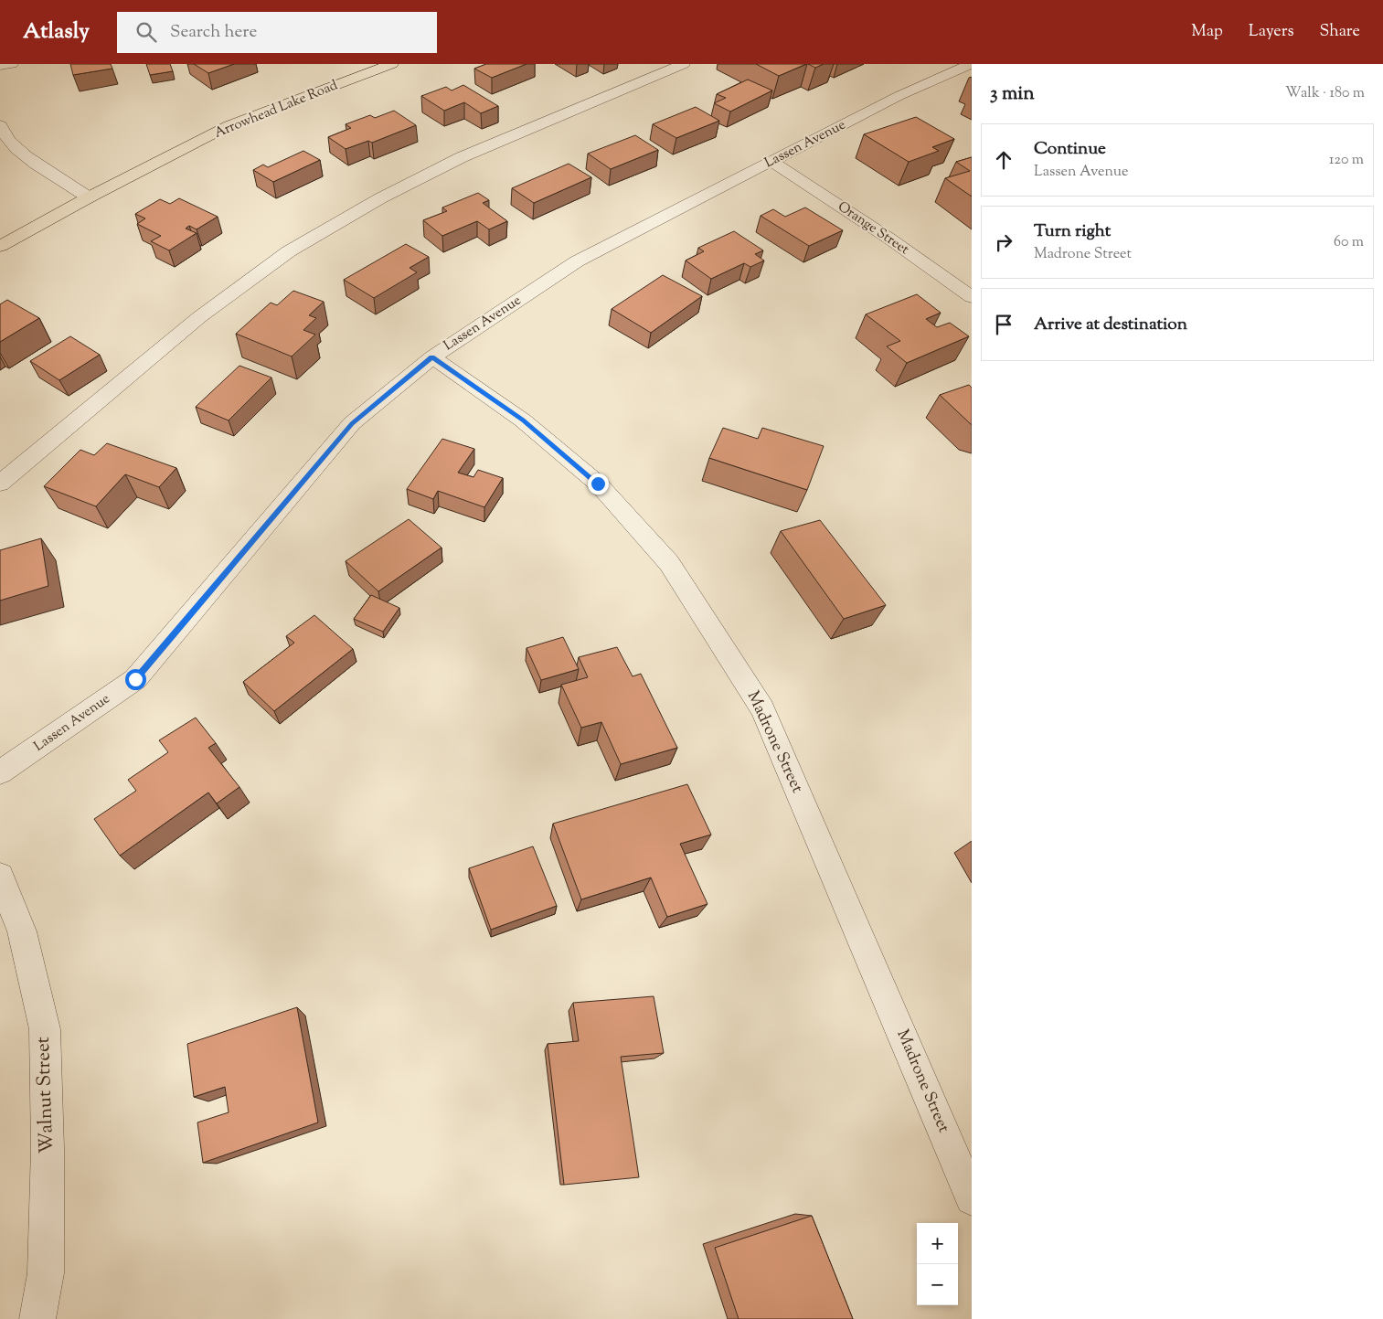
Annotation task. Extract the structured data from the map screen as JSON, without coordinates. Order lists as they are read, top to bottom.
{
  "streets": {
    "main road": ["Arrowhead Lake Road"],
    "street": [
      "Lassen Avenue",
      "Orange Street",
      "Madrone Street",
      "Walnut Street"
    ]
  },
  "crossings": [
    ["Lassen Avenue", "Orange Street"],
    ["Lassen Avenue", "Madrone Street"]
  ],
  "page": {
    "header": "Atlasly",
    "search": "Search here",
    "nav": ["Map", "Layers", "Share"],
    "heading": ["3 min", "Walk · 180 m"],
    "list": [
      ["Continue", "Lassen Avenue", "120 m"],
      ["Turn right", "Madrone Street", "60 m"],
      "Arrive at destination"
    ],
    "map_buttons": ["+", "−"]
  }
}
